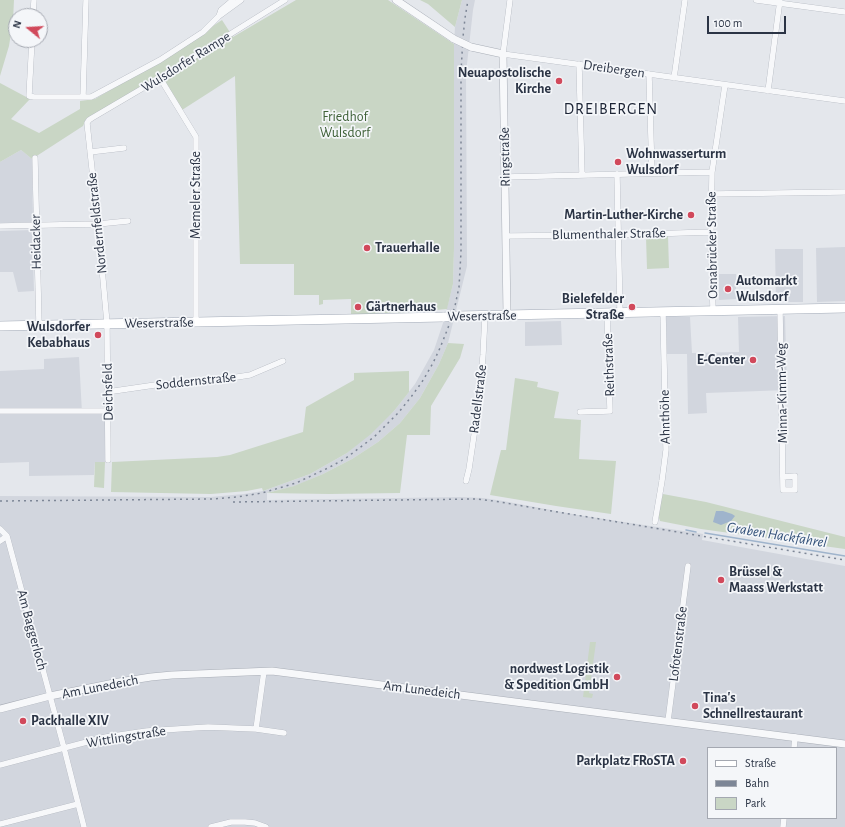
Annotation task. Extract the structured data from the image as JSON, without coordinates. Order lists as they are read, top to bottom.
{
  "streets": {
    "main road": ["Weserstraße"],
    "street": [
      "Wulsdorfer Rampe",
      "Dreibergen",
      "Ringstraße",
      "Memeler Straße",
      "Nordernfeldstraße",
      "Blumenthaler Straße",
      "Heidacker",
      "Osnabrücker Straße",
      "Reithstraße",
      "Soddernstraße",
      "Deichsfeld",
      "Minna-Kimm-Weg",
      "Radellstraße",
      "Ahnthöhe",
      "Am Baggerloch",
      "Lofotenstraße",
      "Am Lunedeich",
      "Wittlingstraße"
    ]
  },
  "crossings": [
    ["Wulsdorfer Rampe", "Memeler Straße"],
    ["Wulsdorfer Rampe", "Nordernfeldstraße"],
    ["Dreibergen", "Ringstraße"],
    ["Dreibergen", "Osnabrücker Straße"],
    ["Ringstraße", "Blumenthaler Straße"],
    ["Ringstraße", "Weserstraße"],
    ["Memeler Straße", "Weserstraße"],
    ["Nordernfeldstraße", "Weserstraße"],
    ["Nordernfeldstraße", "Deichsfeld"],
    ["Blumenthaler Straße", "Osnabrücker Straße"],
    ["Heidacker", "Weserstraße"],
    ["Osnabrücker Straße", "Weserstraße"],
    ["Weserstraße", "Reithstraße"],
    ["Weserstraße", "Deichsfeld"],
    ["Weserstraße", "Minna-Kimm-Weg"],
    ["Weserstraße", "Radellstraße"],
    ["Weserstraße", "Ahnthöhe"],
    ["Soddernstraße", "Deichsfeld"],
    ["Am Baggerloch", "Am Lunedeich"],
    ["Am Baggerloch", "Wittlingstraße"],
    ["Lofotenstraße", "Am Lunedeich"]
  ],
  "districts": ["DREIBERGEN"],
  "water": ["Graben Hackfahrel"],
  "parks": ["Friedhof Wulsdorf"],
  "places": [
    "Neuapostolische Kirche",
    "Wohnwasserturm Wulsdorf",
    "Martin-Luther-Kirche",
    "Trauerhalle",
    "Automarkt Wulsdorf",
    "Gärtnerhaus",
    "Bielefelder Straße",
    "Wulsdorfer Kebabhaus",
    "E-Center",
    "Brüssel & Maass Werkstatt",
    "nordwest Logistik & Spedition GmbH",
    "Tina's Schnellrestaurant",
    "Packhalle XIV",
    "Parkplatz FRoSTA"
  ],
  "legend": ["Straße", "Bahn", "Park"],
  "scale_bar": "100 m",
  "north": "left"
}
